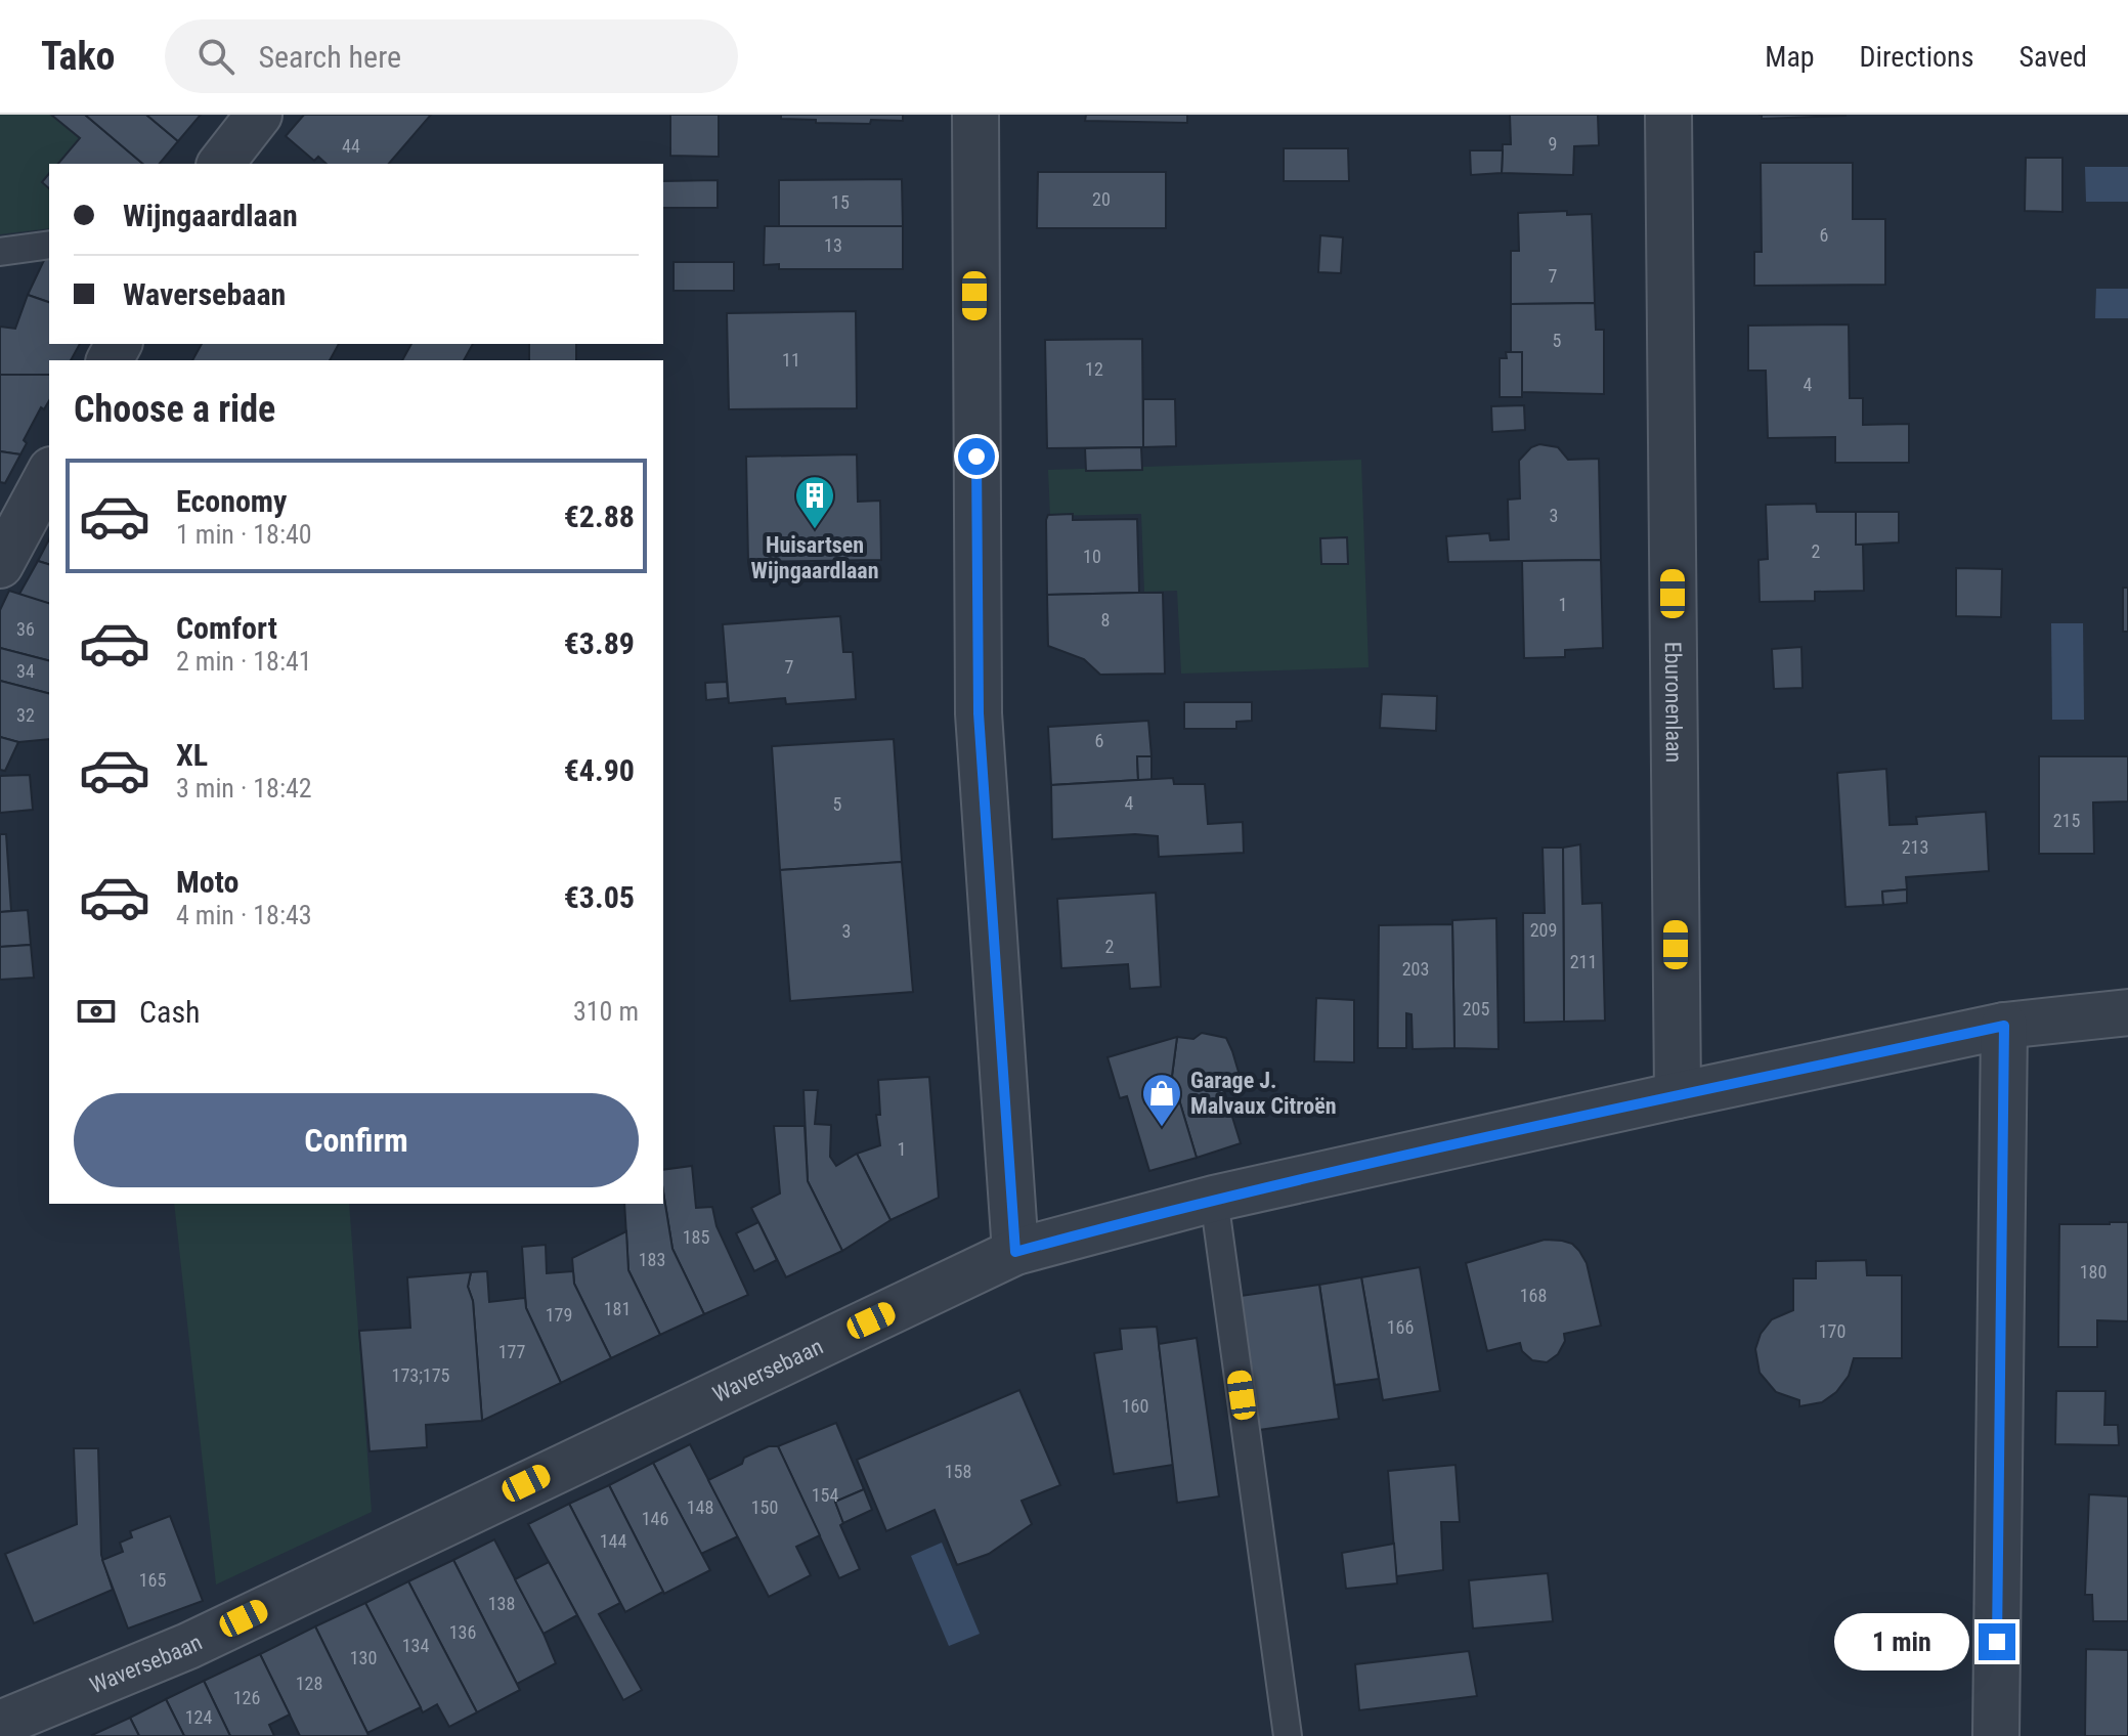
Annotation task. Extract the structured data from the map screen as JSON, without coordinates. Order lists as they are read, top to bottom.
{
  "streets": {
    "street": ["Eburonenlaan", "Waversebaan"]
  },
  "crossings": [
    ["Eburonenlaan", "Waversebaan"]
  ],
  "places": {
    "building": ["Huisartsen Wijngaardlaan"],
    "shop": ["Garage J. Malvaux Citroën"]
  },
  "house_numbers": [
    "9",
    "44",
    "20",
    "15",
    "6",
    "13",
    "7",
    "5",
    "11",
    "12",
    "4",
    "3",
    "2",
    "10",
    "1",
    "8",
    "36",
    "7",
    "34",
    "32",
    "6",
    "4",
    "5",
    "215",
    "213",
    "209",
    "3",
    "2",
    "211",
    "203",
    "205",
    "1",
    "185",
    "183",
    "180",
    "168",
    "181",
    "179",
    "166",
    "170",
    "177",
    "173;175",
    "160",
    "158",
    "154",
    "148",
    "150",
    "146",
    "144",
    "165",
    "138",
    "136",
    "134",
    "130",
    "128",
    "126",
    "124"
  ],
  "page": {
    "header": "Tako",
    "search": "Search here",
    "nav": ["Map", "Directions", "Saved"],
    "banner": ["Wijngaardlaan", "Waversebaan"],
    "heading": "Choose a ride",
    "list": [
      {
        "name": "Economy",
        "note": "1 min · 18:40",
        "value": "€2.88"
      },
      {
        "name": "Comfort",
        "note": "2 min · 18:41",
        "value": "€3.89"
      },
      {
        "name": "XL",
        "note": "3 min · 18:42",
        "value": "€4.90"
      },
      {
        "name": "Moto",
        "note": "4 min · 18:43",
        "value": "€3.05"
      }
    ],
    "pay": ["Cash", "310 m"],
    "buttons": "Confirm",
    "bubble": "1 min"
  }
}
